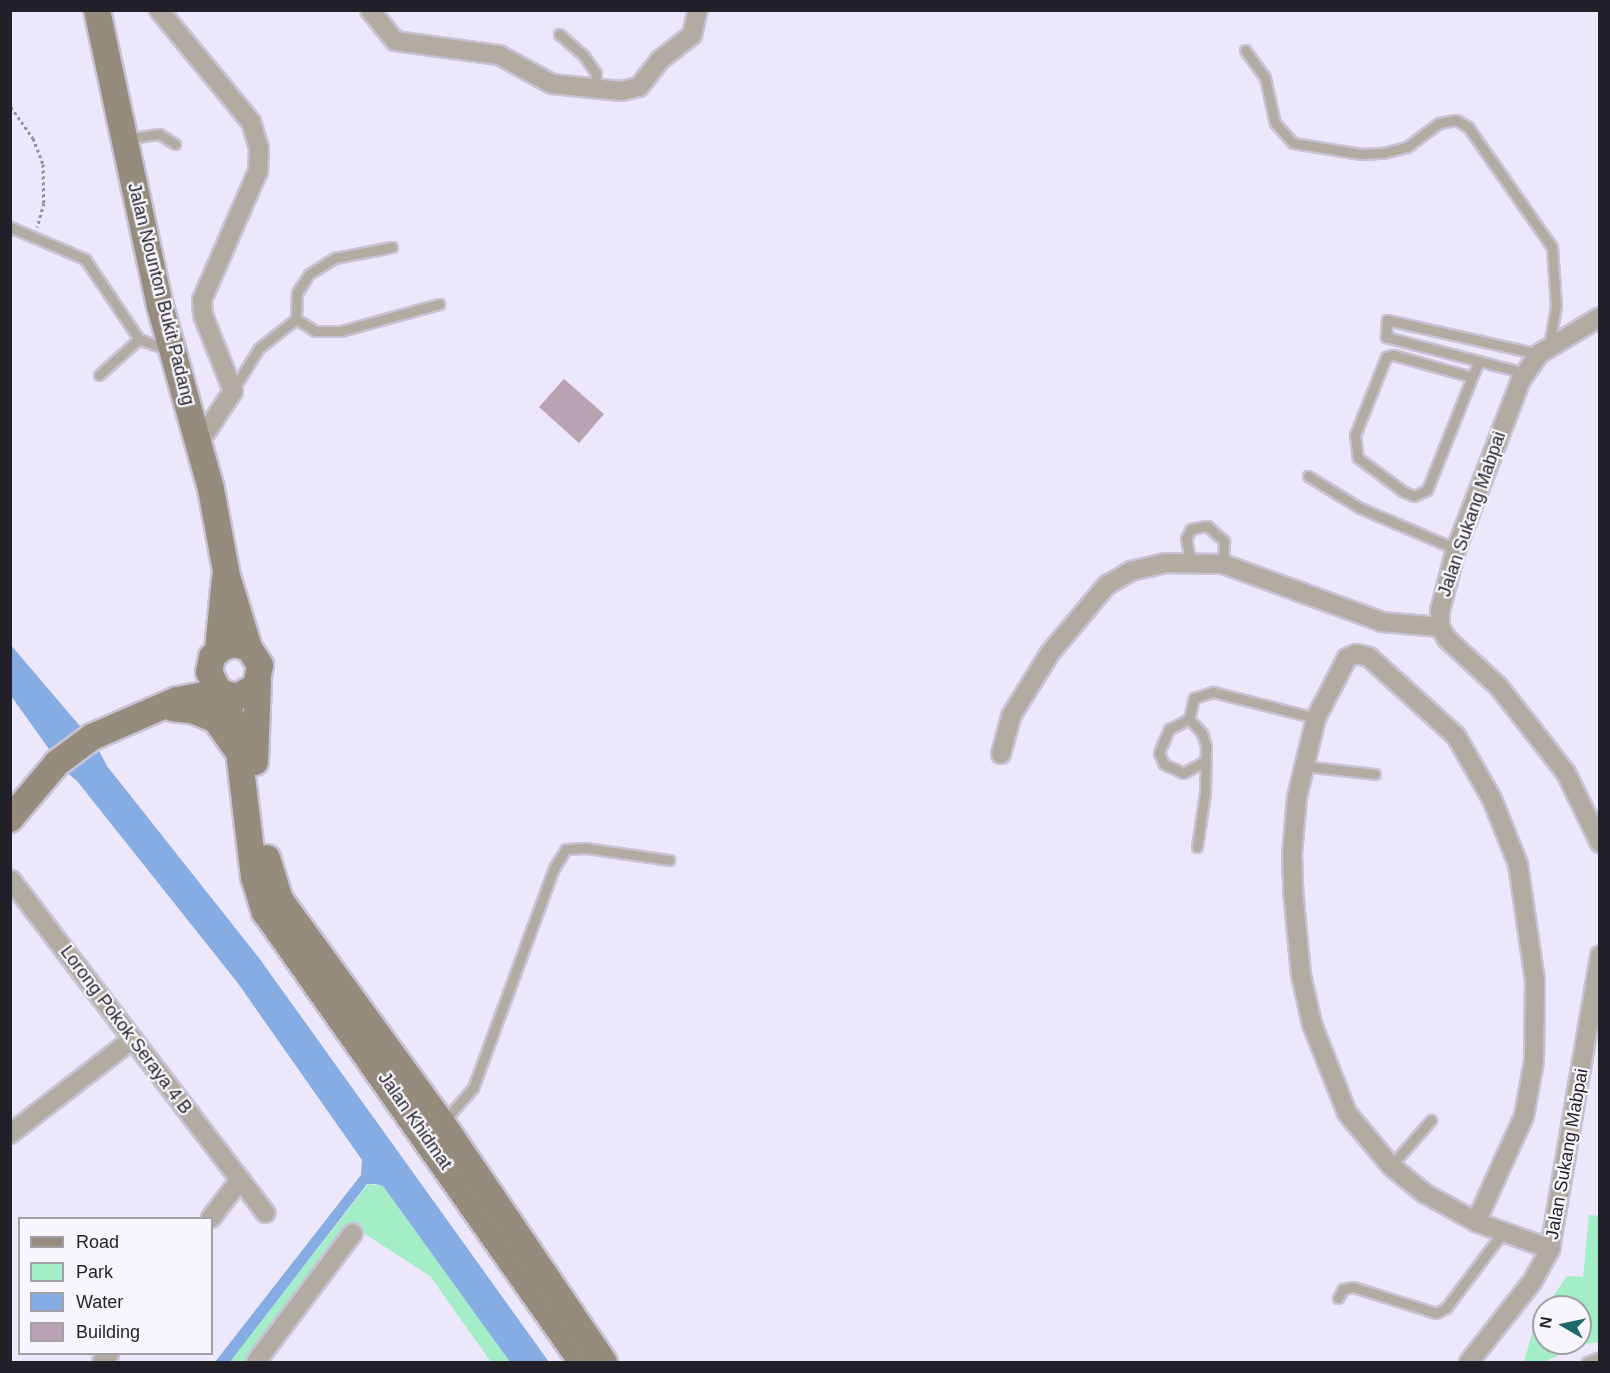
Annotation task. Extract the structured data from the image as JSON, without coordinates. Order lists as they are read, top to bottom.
{
  "streets": {
    "street": [
      "Jalan Nounton Bukit Padang",
      "Jalan Sukang Mabpai",
      "Lorong Pokok Seraya 4 B",
      "Jalan Khidmat"
    ]
  },
  "crossings": [
    ["Jalan Nounton Bukit Padang", "Jalan Khidmat"]
  ],
  "legend": [
    "Road",
    "Park",
    "Water",
    "Building"
  ],
  "north": "left"
}
